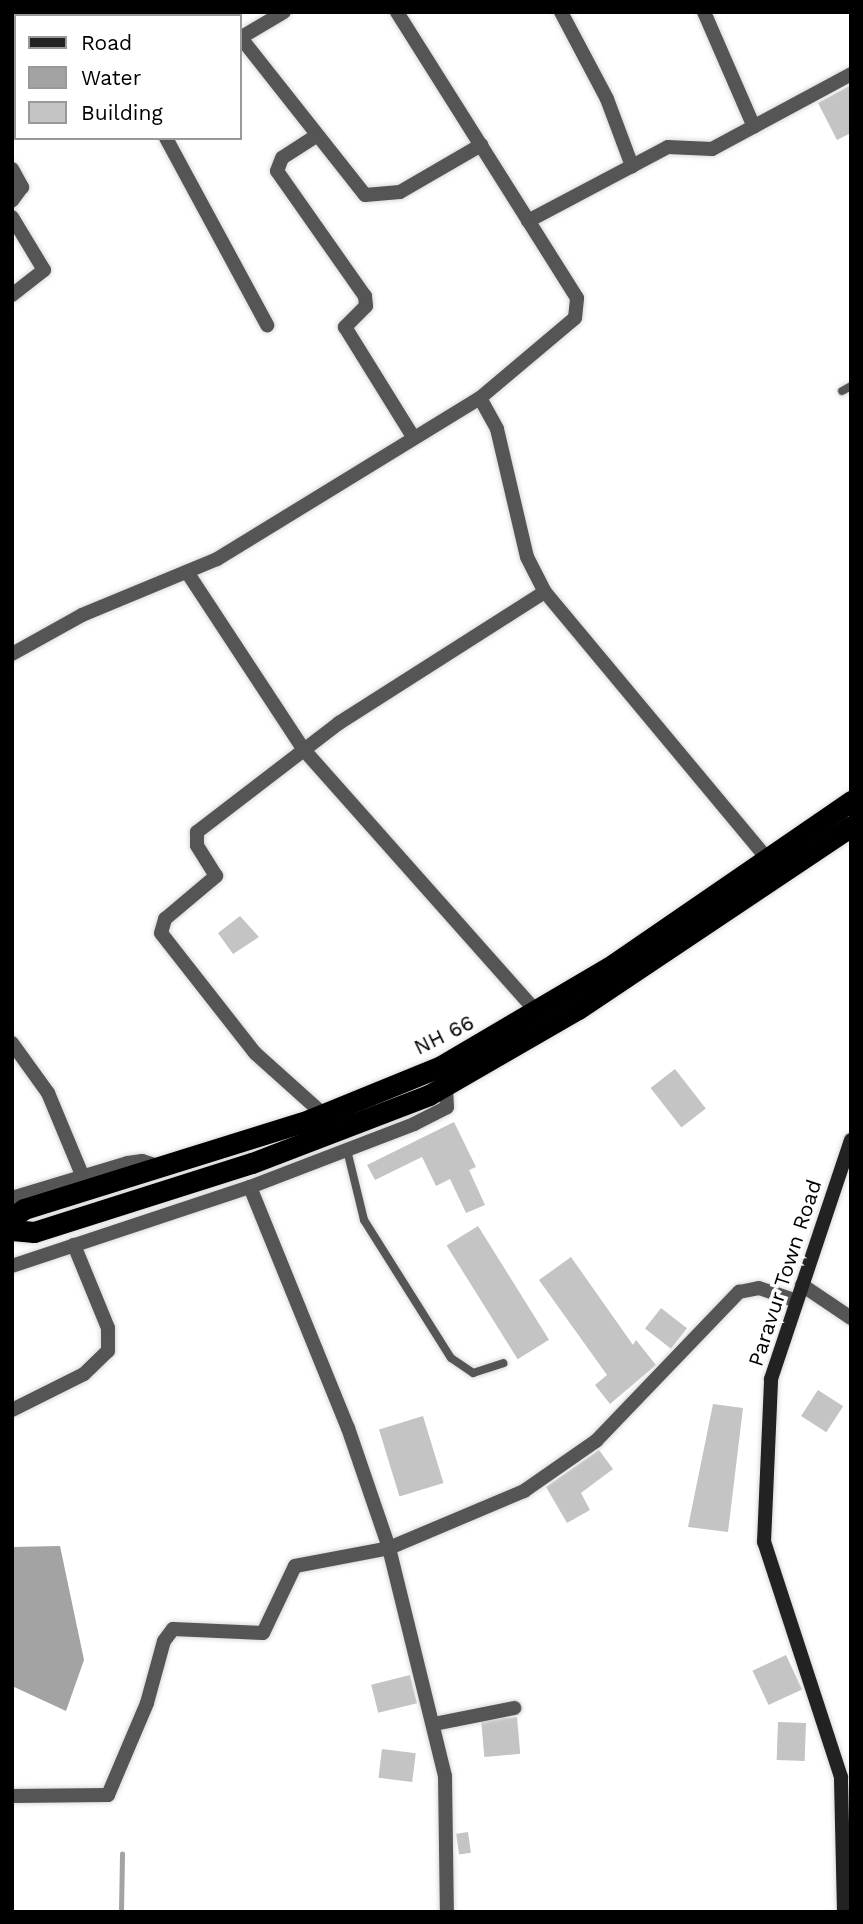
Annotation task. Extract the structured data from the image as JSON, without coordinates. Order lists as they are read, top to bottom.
{
  "streets": {
    "highway": ["NH 66"],
    "main road": ["Paravur Town Road"]
  },
  "legend": ["Road", "Water", "Building"]
}
